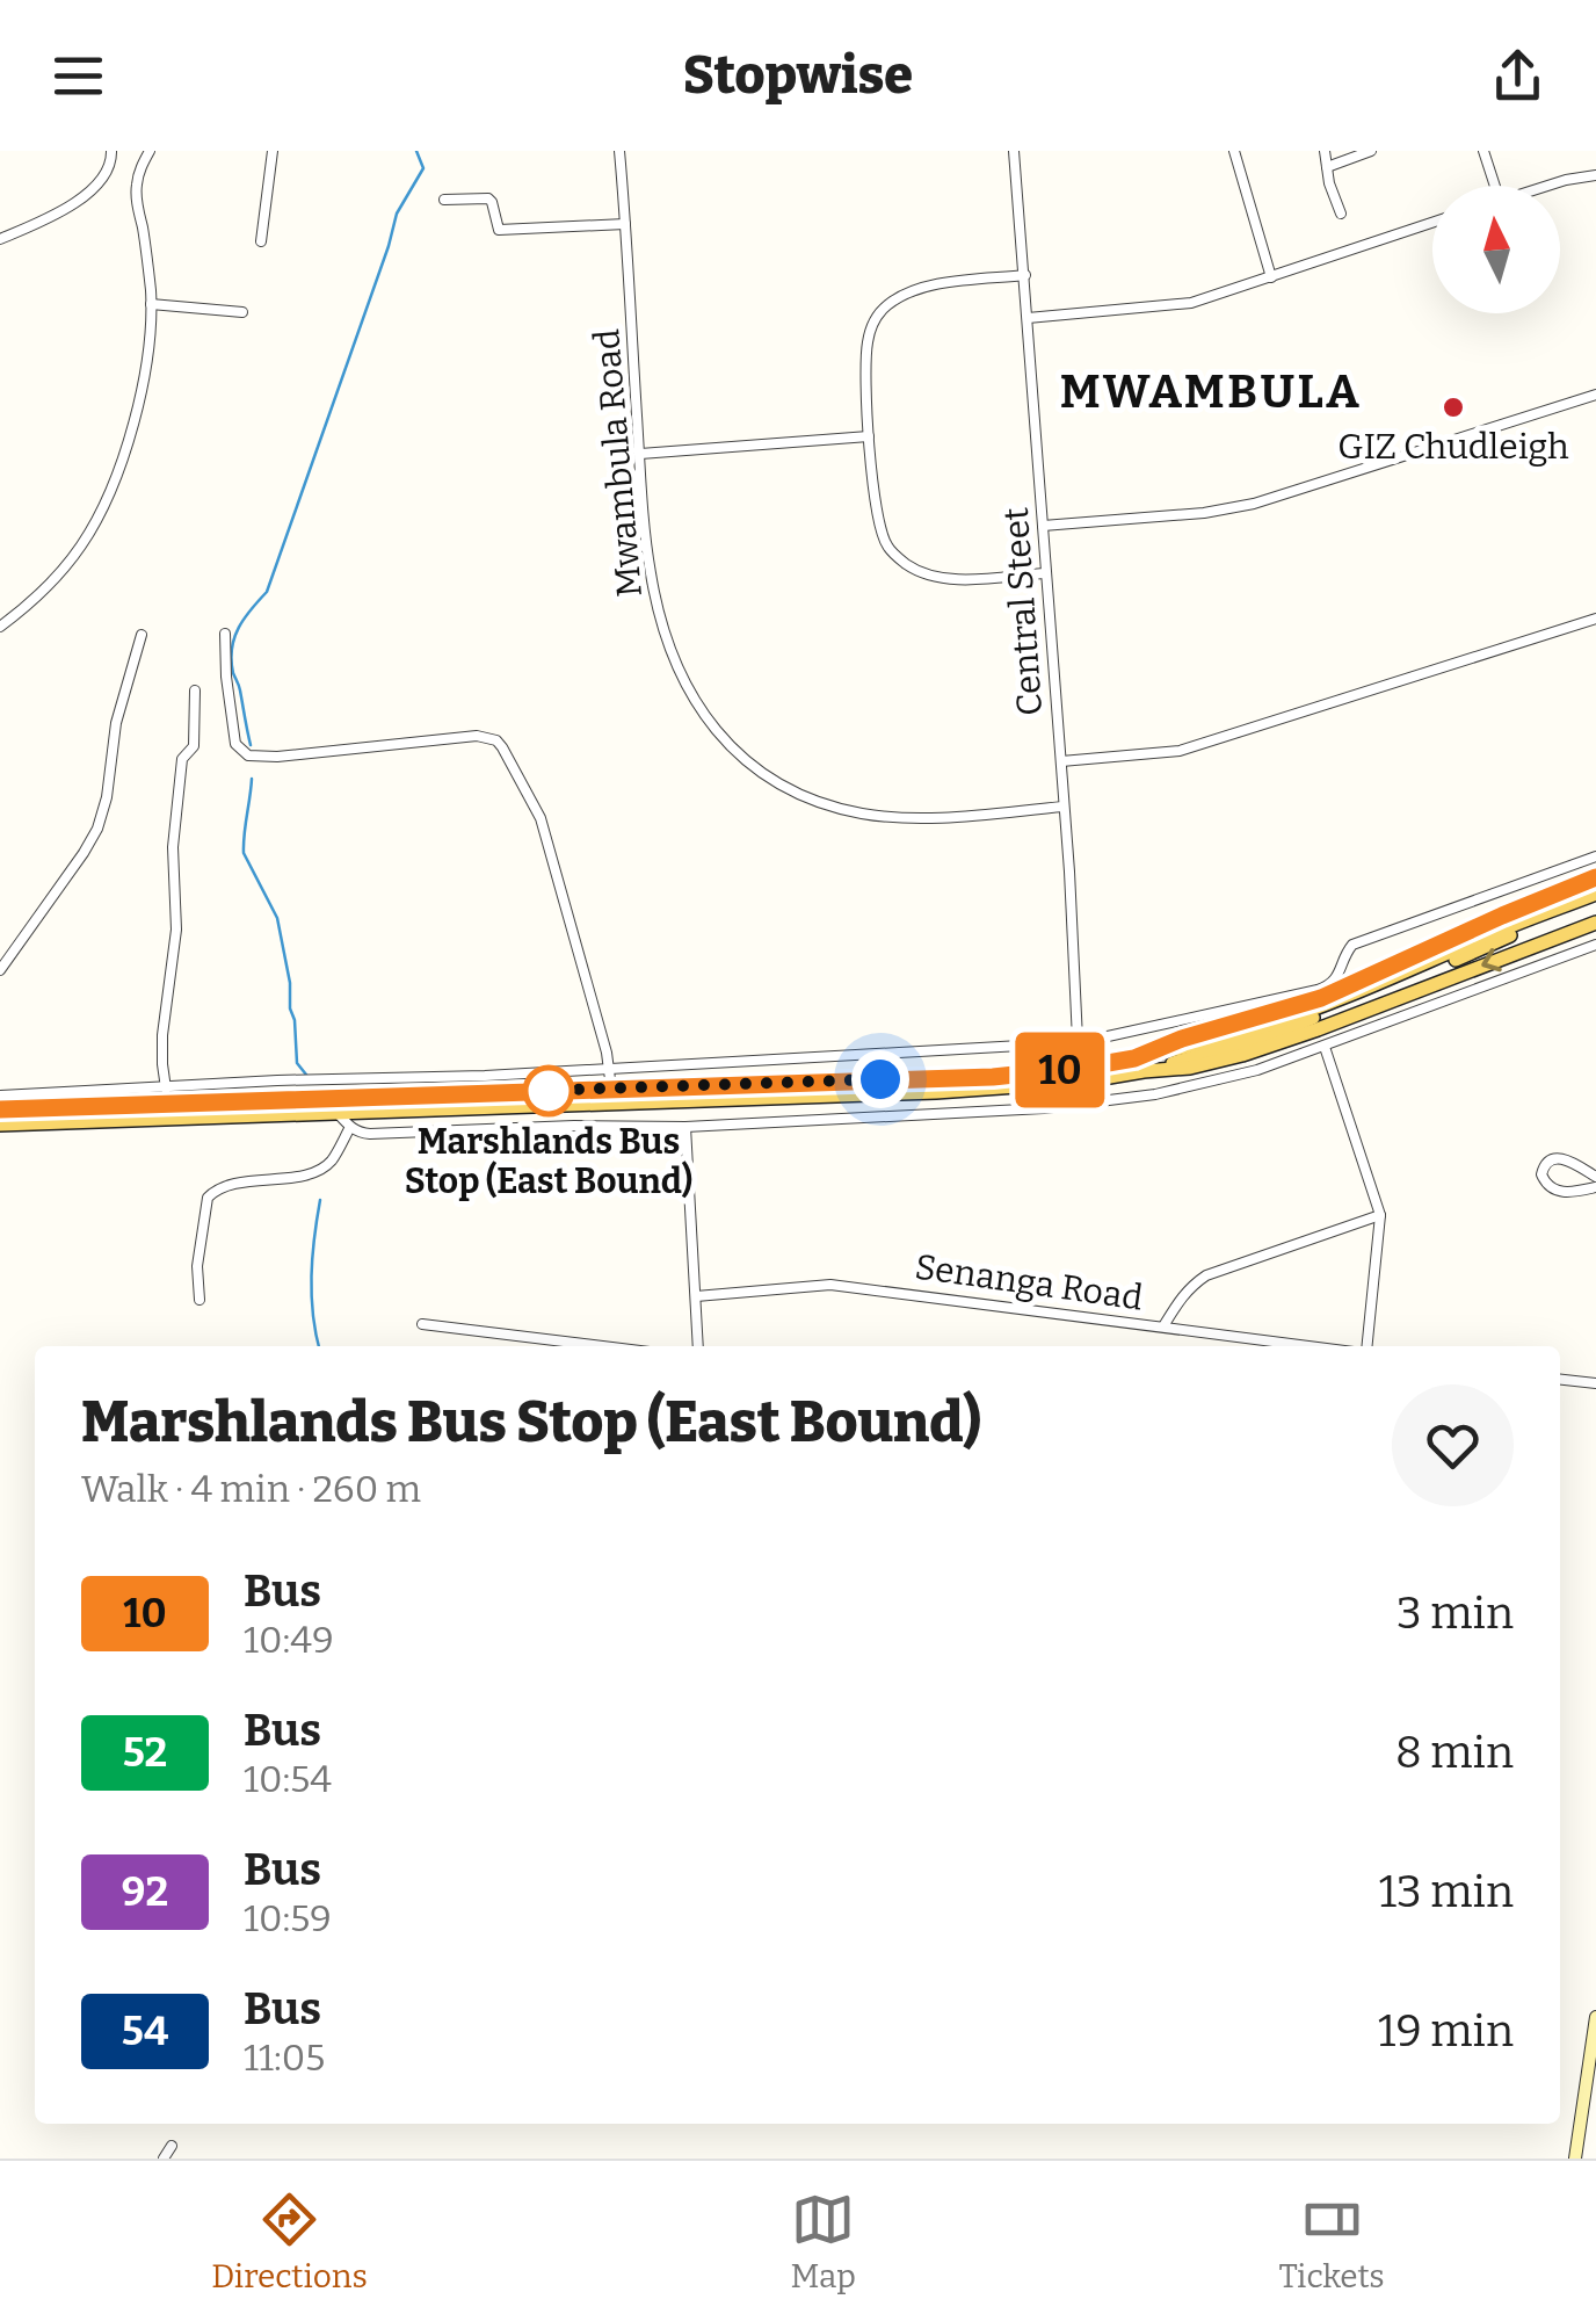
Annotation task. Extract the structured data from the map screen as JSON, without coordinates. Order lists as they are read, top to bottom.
{
  "streets": {
    "street": ["Mwambula Road", "Central Steet", "Senanga Road"]
  },
  "crossings": [
    ["Mwambula Road", "Central Steet"]
  ],
  "districts": ["MWAMBULA"],
  "places": ["GIZ Chudleigh", "Marshlands Bus Stop (East Bound)"],
  "lines": ["bus line 10"],
  "north": "top",
  "page": {
    "header": "Stopwise",
    "on_map": "10",
    "heading": ["Marshlands Bus Stop (East Bound)", "Walk · 4 min · 260 m"],
    "list": [
      {
        "mark": "10",
        "name": "Bus",
        "note": "10:49",
        "value": "3 min"
      },
      {
        "mark": "52",
        "name": "Bus",
        "note": "10:54",
        "value": "8 min"
      },
      {
        "mark": "92",
        "name": "Bus",
        "note": "10:59",
        "value": "13 min"
      },
      {
        "mark": "54",
        "name": "Bus",
        "note": "11:05",
        "value": "19 min"
      }
    ],
    "tabs": ["Directions", "Map", "Tickets"]
  }
}
